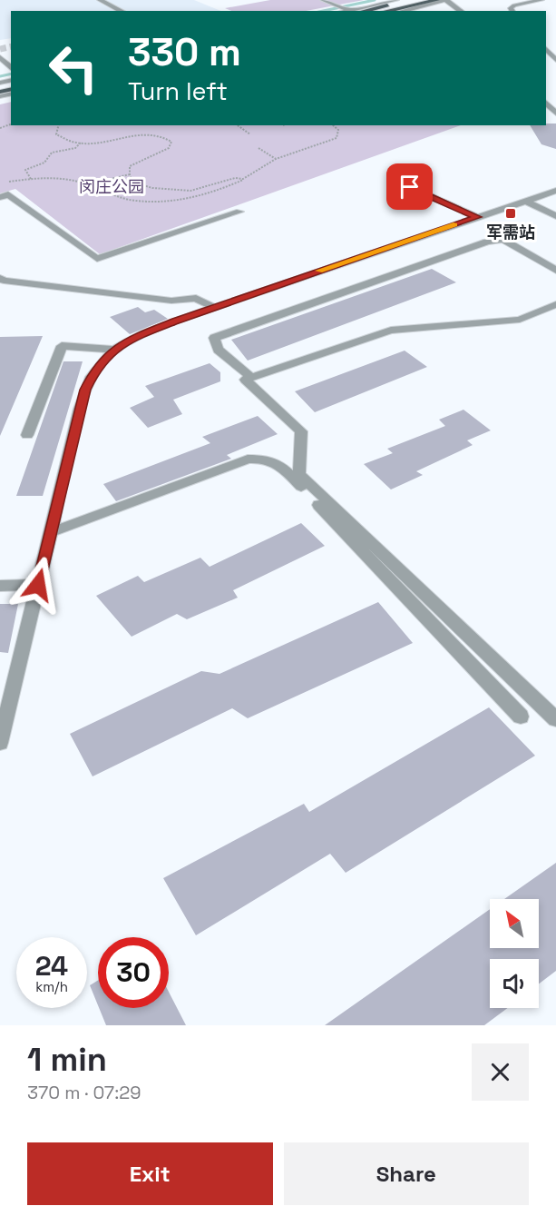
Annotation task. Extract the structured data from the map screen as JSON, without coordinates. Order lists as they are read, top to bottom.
{
  "parks": ["闵庄公园"],
  "places": {
    "transit": ["军需站"]
  },
  "north": "top left",
  "page": {
    "turn": ["330 m", "Turn left"],
    "speed": "24 km/h",
    "limit": "30",
    "heading": ["1 min", "370 m · 07:29"],
    "buttons": ["Exit", "Share"]
  }
}
